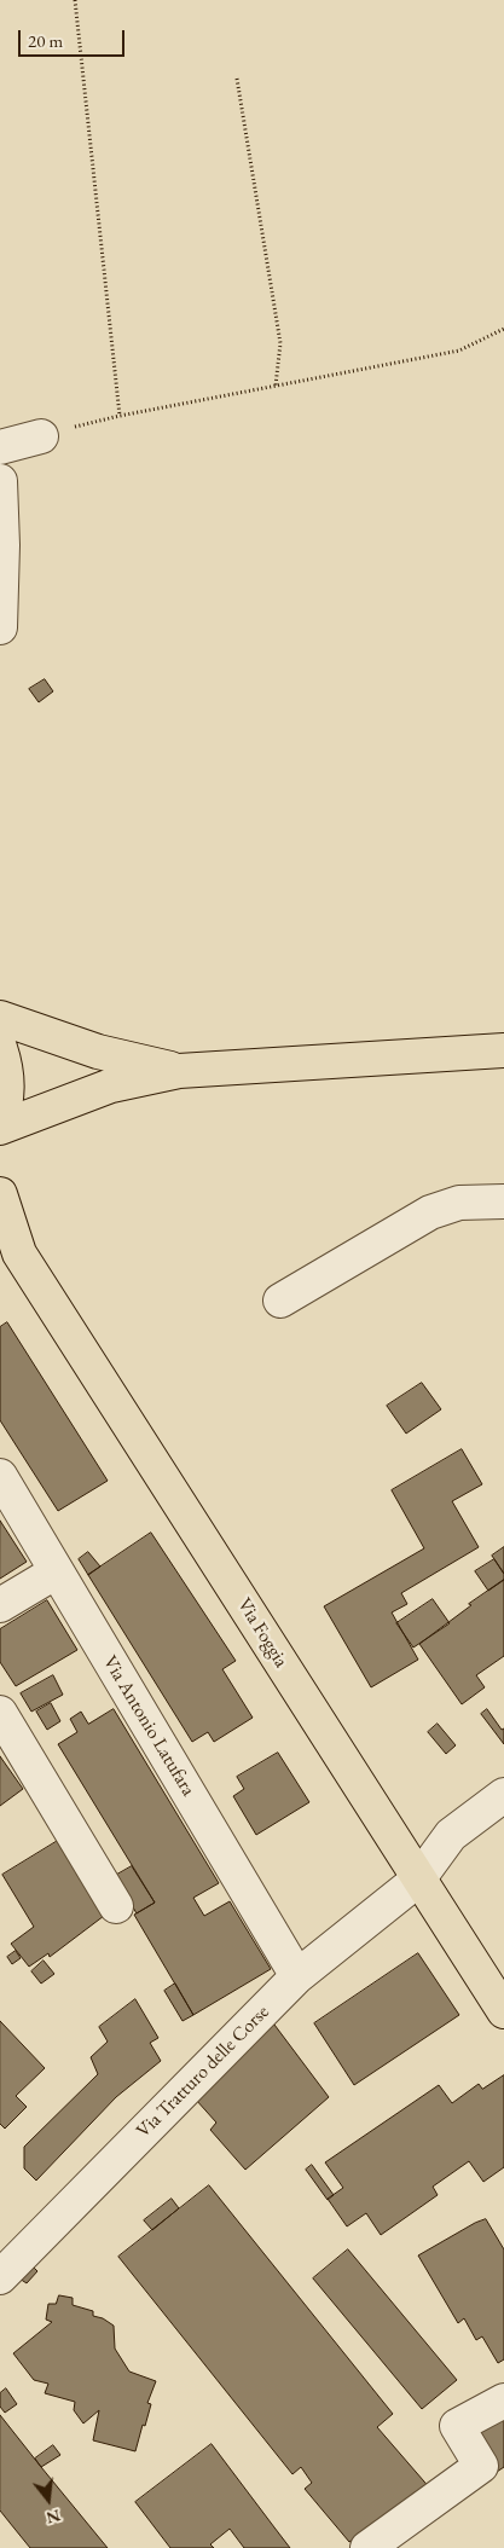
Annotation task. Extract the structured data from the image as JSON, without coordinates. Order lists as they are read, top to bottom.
{
  "streets": {
    "main road": ["Via Foggia"],
    "street": ["Via Antonio Latufara", "Via Tratturo delle Corse"]
  },
  "crossings": [
    ["Via Foggia", "Via Tratturo delle Corse"],
    ["Via Antonio Latufara", "Via Tratturo delle Corse"]
  ],
  "scale_bar": "20 m",
  "north": "bottom"
}
